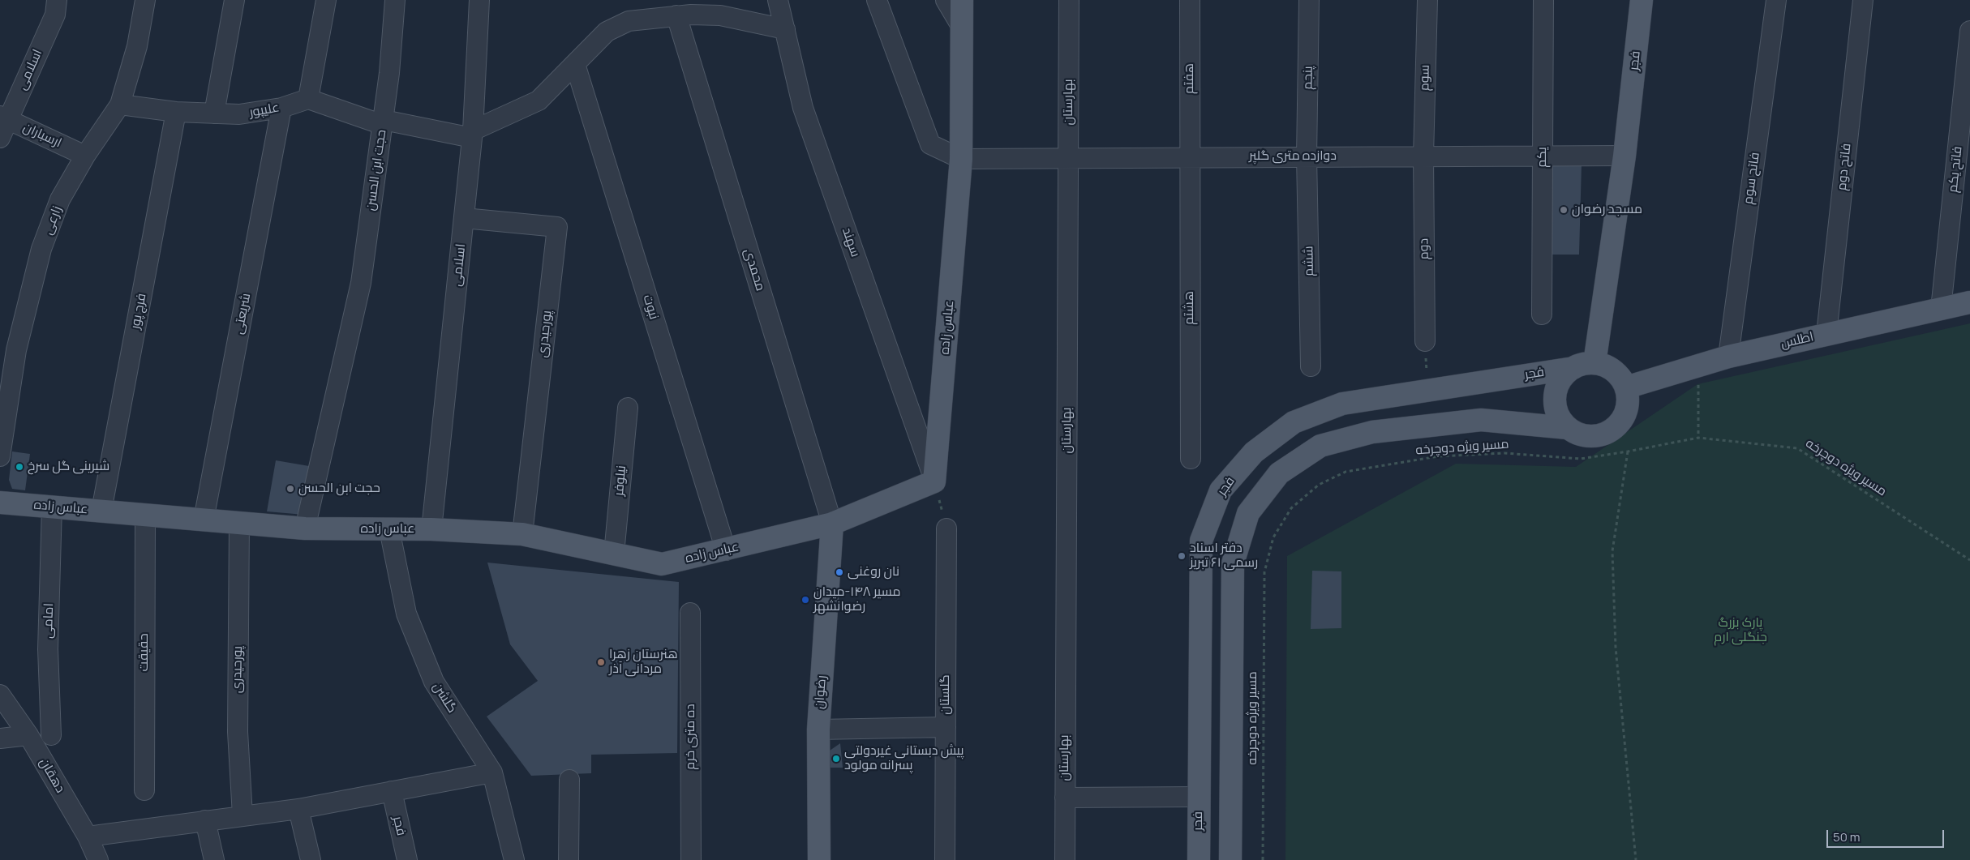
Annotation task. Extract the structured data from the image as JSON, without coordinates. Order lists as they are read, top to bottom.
{
  "streets": {
    "main road": [
      "فجر",
      "عباس زاده",
      "اطلس",
      "رضوان"
    ],
    "street": [
      "اسلامی",
      "پنجم",
      "سوم",
      "هفتم",
      "بهارستان",
      "علیپور",
      "ارسباران",
      "دوازده متری گلپر",
      "یکم",
      "فاتح دوم",
      "فاتح یکم",
      "حجت ابن الحسن",
      "فاتح سوم",
      "زارعی",
      "سهند",
      "دوم",
      "ششم",
      "محمدی",
      "نبوت",
      "هشتم",
      "فرج پور",
      "شریعتی",
      "پورحیدری",
      "نیلوفر",
      "امامی",
      "حقیقت",
      "گلستان",
      "گلشن",
      "ده متری خرم",
      "دهقان"
    ],
    "path": ["مسیر ویژه دوچرخه"]
  },
  "crossings": [
    ["فجر", "دوازده متری گلپر"],
    ["فجر", "اطلس"],
    ["اسلامی", "ارسباران"],
    ["اسلامی", "عباس زاده"],
    ["اسلامی", "پورحیدری"],
    ["پنجم", "دوازده متری گلپر"],
    ["پنجم", "ششم"],
    ["سوم", "دوازده متری گلپر"],
    ["سوم", "دوم"],
    ["هفتم", "دوازده متری گلپر"],
    ["هفتم", "هشتم"],
    ["بهارستان", "دوازده متری گلپر"],
    ["علیپور", "زارعی"],
    ["علیپور", "فرج پور"],
    ["علیپور", "شریعتی"],
    ["ارسباران", "زارعی"],
    ["دوازده متری گلپر", "یکم"],
    ["دوازده متری گلپر", "دوم"],
    ["دوازده متری گلپر", "ششم"],
    ["دوازده متری گلپر", "هشتم"],
    ["دوازده متری گلپر", "عباس زاده"],
    ["فاتح دوم", "اطلس"],
    ["فاتح یکم", "اطلس"],
    ["حجت ابن الحسن", "عباس زاده"],
    ["فاتح سوم", "اطلس"],
    ["سهند", "عباس زاده"],
    ["محمدی", "عباس زاده"],
    ["محمدی", "رضوان"],
    ["نبوت", "عباس زاده"],
    ["فرج پور", "عباس زاده"],
    ["شریعتی", "عباس زاده"],
    ["عباس زاده", "پورحیدری"],
    ["عباس زاده", "نیلوفر"],
    ["عباس زاده", "امامی"],
    ["عباس زاده", "حقیقت"],
    ["عباس زاده", "رضوان"],
    ["عباس زاده", "گلشن"]
  ],
  "parks": ["پارک بزرگ جنگلی ارم"],
  "places": [
    "مسجد رضوان",
    "شیرینی گل سرخ",
    "حجت ابن الحسن",
    "دفتر اسناد رسمی ۶۱ تبریز",
    "نان روغنی",
    "مسیر ۱۴۸-میدان رضوانشهر",
    "هنرستان زهرا مردانی آذر",
    "پیش دبستانی غیردولتی پسرانه مولود"
  ],
  "scale_bar": "50 m"
}
